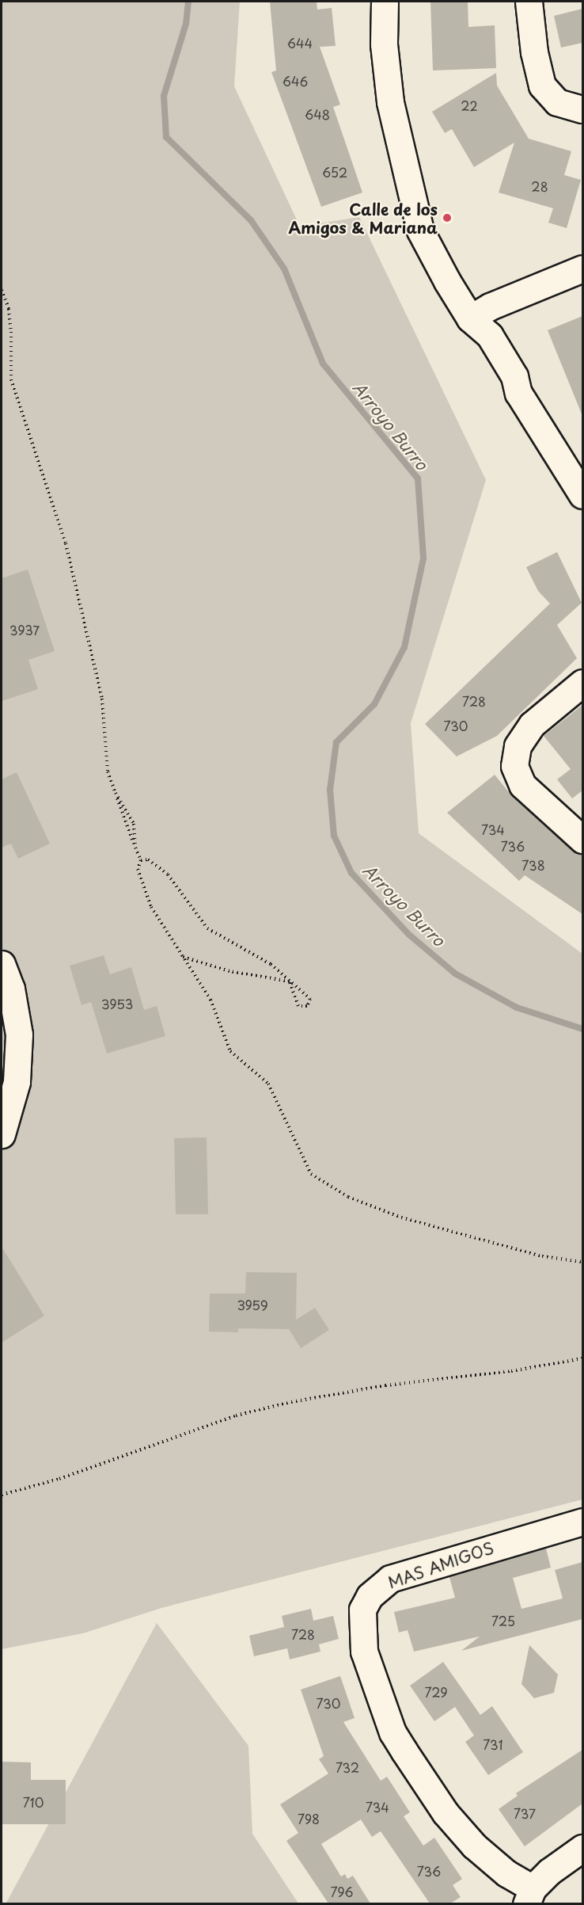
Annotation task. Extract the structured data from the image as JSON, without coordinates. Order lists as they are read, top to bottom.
{
  "streets": {
    "street": ["MAS AMIGOS"]
  },
  "water": ["Arroyo Burro"],
  "places": ["Calle de los Amigos & Mariana"],
  "house_numbers": [
    "644",
    "646",
    "22",
    "648",
    "652",
    "28",
    "3937",
    "728",
    "730",
    "734",
    "736",
    "738",
    "3953",
    "3959",
    "725",
    "728",
    "729",
    "730",
    "731",
    "732",
    "710",
    "734",
    "737",
    "798",
    "736",
    "796"
  ]
}
